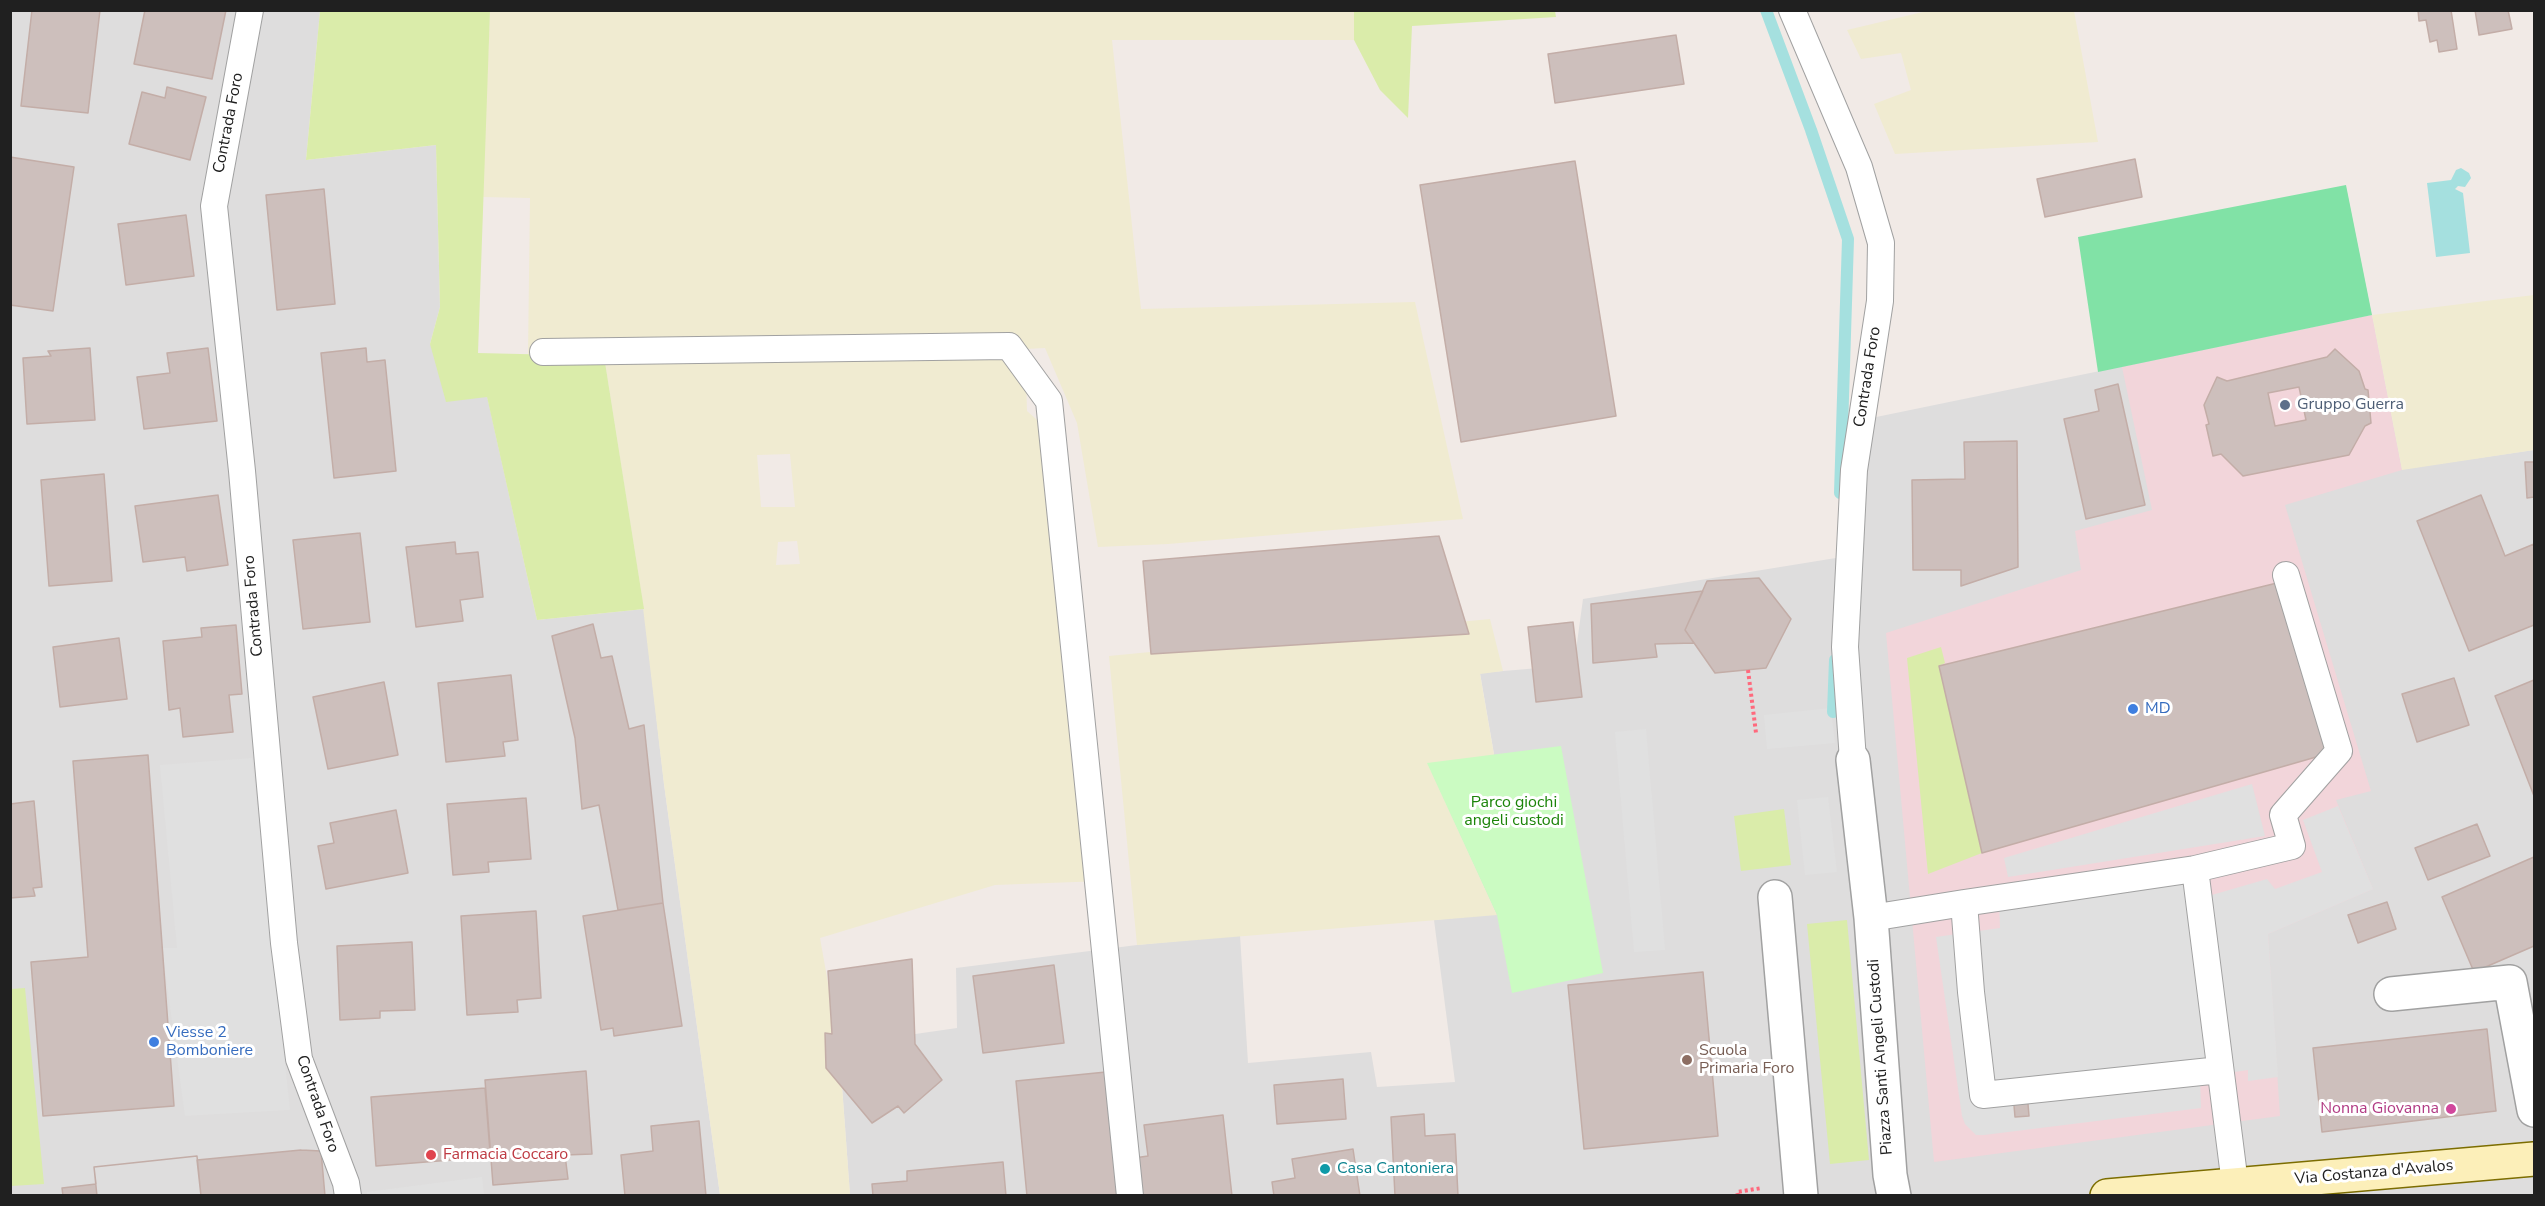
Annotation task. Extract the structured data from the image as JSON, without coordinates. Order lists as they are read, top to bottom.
{
  "streets": {
    "main road": ["Via Costanza d'Avalos"],
    "street": ["Piazza Santi Angeli Custodi"],
    "lane": ["Contrada Foro"]
  },
  "crossings": [
    ["Contrada Foro", "Piazza Santi Angeli Custodi"]
  ],
  "parks": ["Parco giochi angeli custodi"],
  "places": [
    "Gruppo Guerra",
    "MD",
    "Viesse 2 Bomboniere",
    "Scuola Primaria Foro",
    "Nonna Giovanna",
    "Farmacia Coccaro",
    "Casa Cantoniera"
  ]
}
